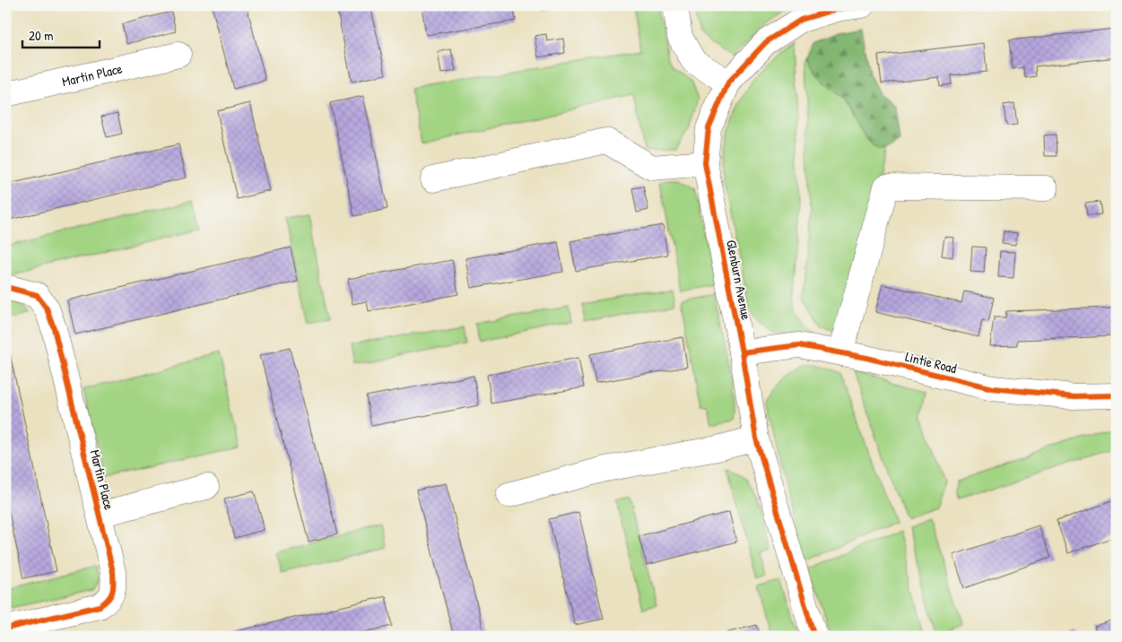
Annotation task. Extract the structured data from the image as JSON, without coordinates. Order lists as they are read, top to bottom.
{
  "streets": {
    "street": ["Martin Place", "Glenburn Avenue", "Lintie Road"]
  },
  "crossings": [
    ["Glenburn Avenue", "Lintie Road"]
  ],
  "scale_bar": "20 m"
}
